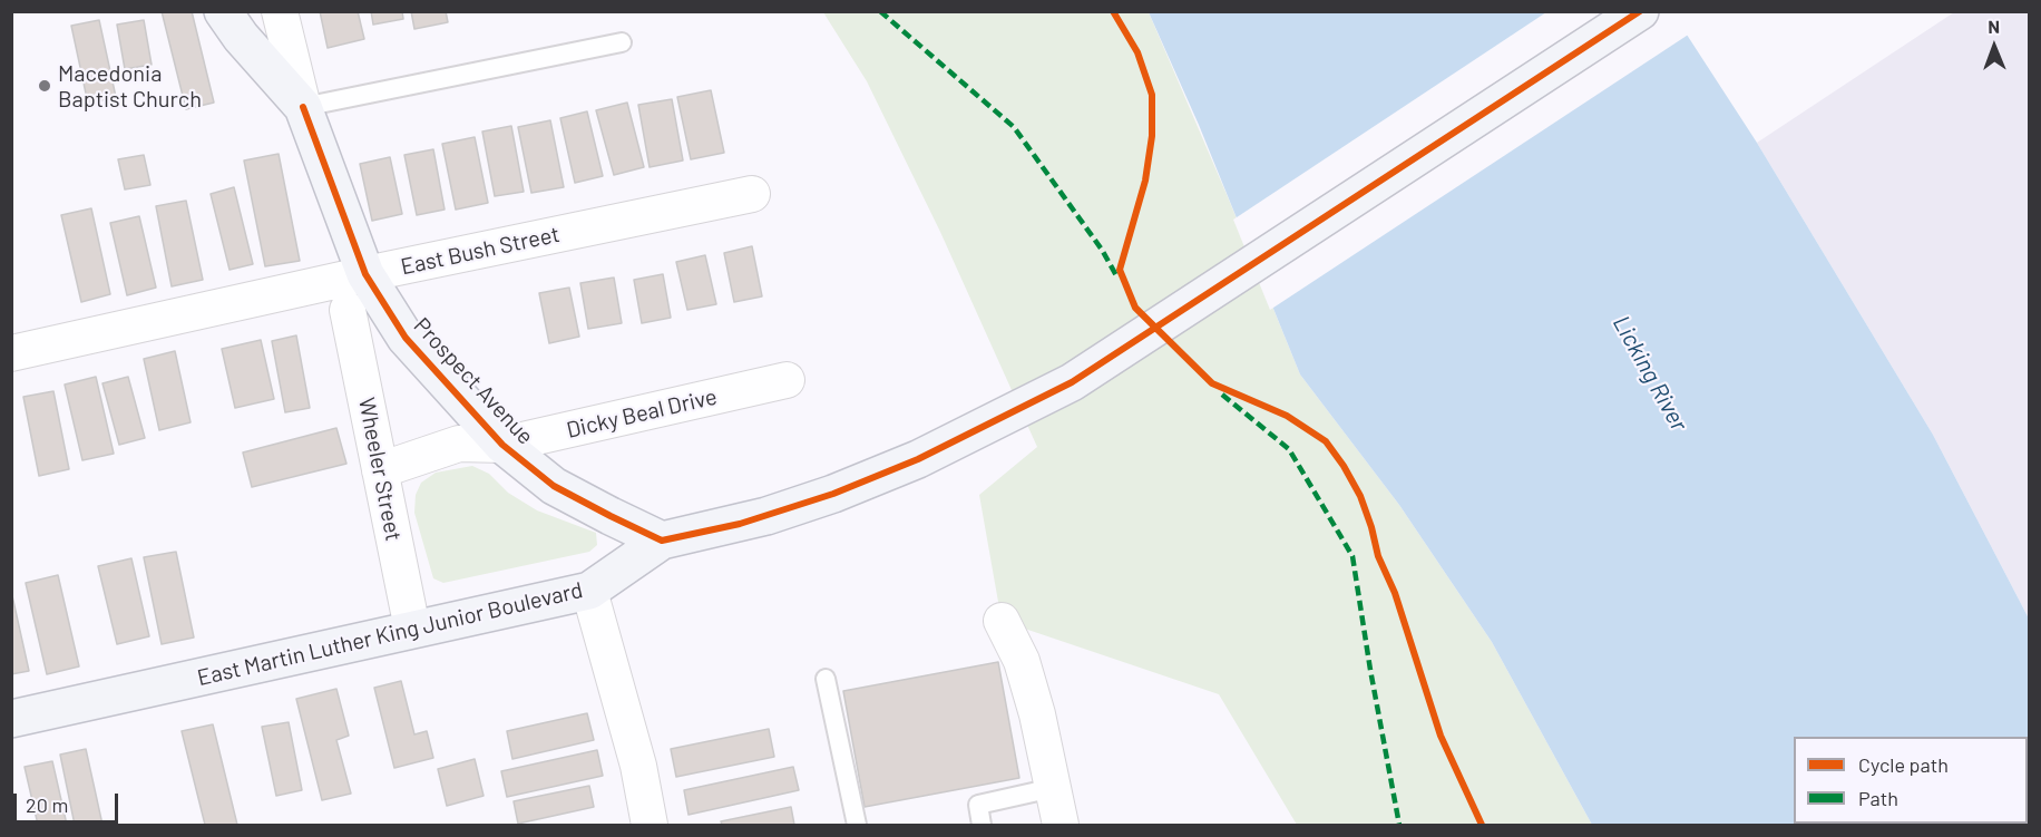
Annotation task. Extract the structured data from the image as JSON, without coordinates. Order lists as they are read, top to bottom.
{
  "streets": {
    "main road": ["Prospect Avenue", "East Martin Luther King Junior Boulevard"],
    "street": ["East Bush Street", "Dicky Beal Drive", "Wheeler Street"]
  },
  "crossings": [
    ["East Bush Street", "Prospect Avenue"],
    ["Prospect Avenue", "Dicky Beal Drive"],
    ["Prospect Avenue", "East Martin Luther King Junior Boulevard"],
    ["Dicky Beal Drive", "Wheeler Street"],
    ["Wheeler Street", "East Martin Luther King Junior Boulevard"]
  ],
  "water": ["Licking River"],
  "places": ["Macedonia Baptist Church"],
  "legend": ["Cycle path", "Path"],
  "scale_bar": "20 m",
  "north": "top"
}
